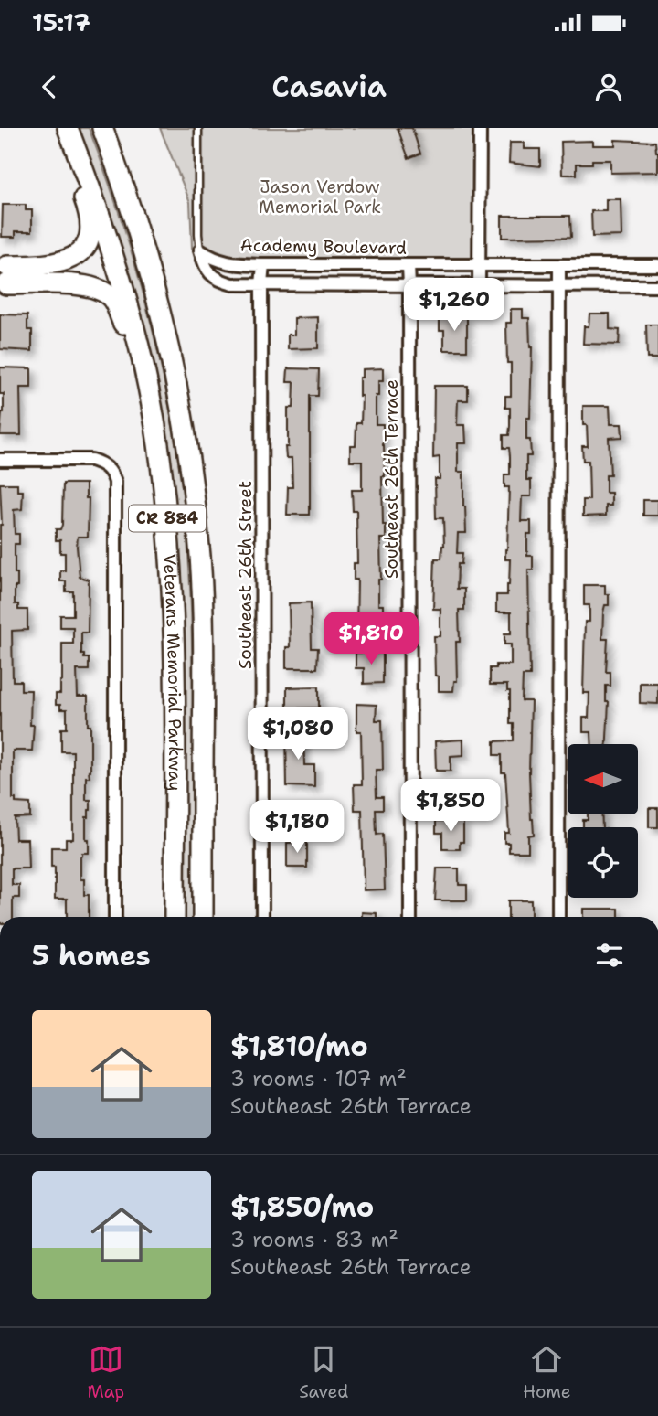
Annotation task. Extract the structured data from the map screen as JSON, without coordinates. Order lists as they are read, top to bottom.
{
  "streets": {
    "highway": ["CR 884", "Veterans Memorial Parkway"],
    "street": ["Academy Boulevard", "Southeast 26th Terrace", "Southeast 26th Street"]
  },
  "crossings": [
    ["Academy Boulevard", "Southeast 26th Terrace"],
    ["Academy Boulevard", "Southeast 26th Street"]
  ],
  "parks": ["Jason Verdow Memorial Park"],
  "north": "left",
  "page": {
    "status": "15:17",
    "header": "Casavia",
    "price": [
      "$1,260",
      "$1,810",
      "$1,080",
      "$1,850",
      "$1,180"
    ],
    "heading": "5 homes",
    "list": [
      {
        "name": "$1,810/mo",
        "note": "3 rooms · 107 m² · Southeast 26th Terrace"
      },
      {
        "name": "$1,850/mo",
        "note": "3 rooms · 83 m² · Southeast 26th Terrace"
      }
    ],
    "tabs": ["Map", "Saved", "Home"]
  }
}
